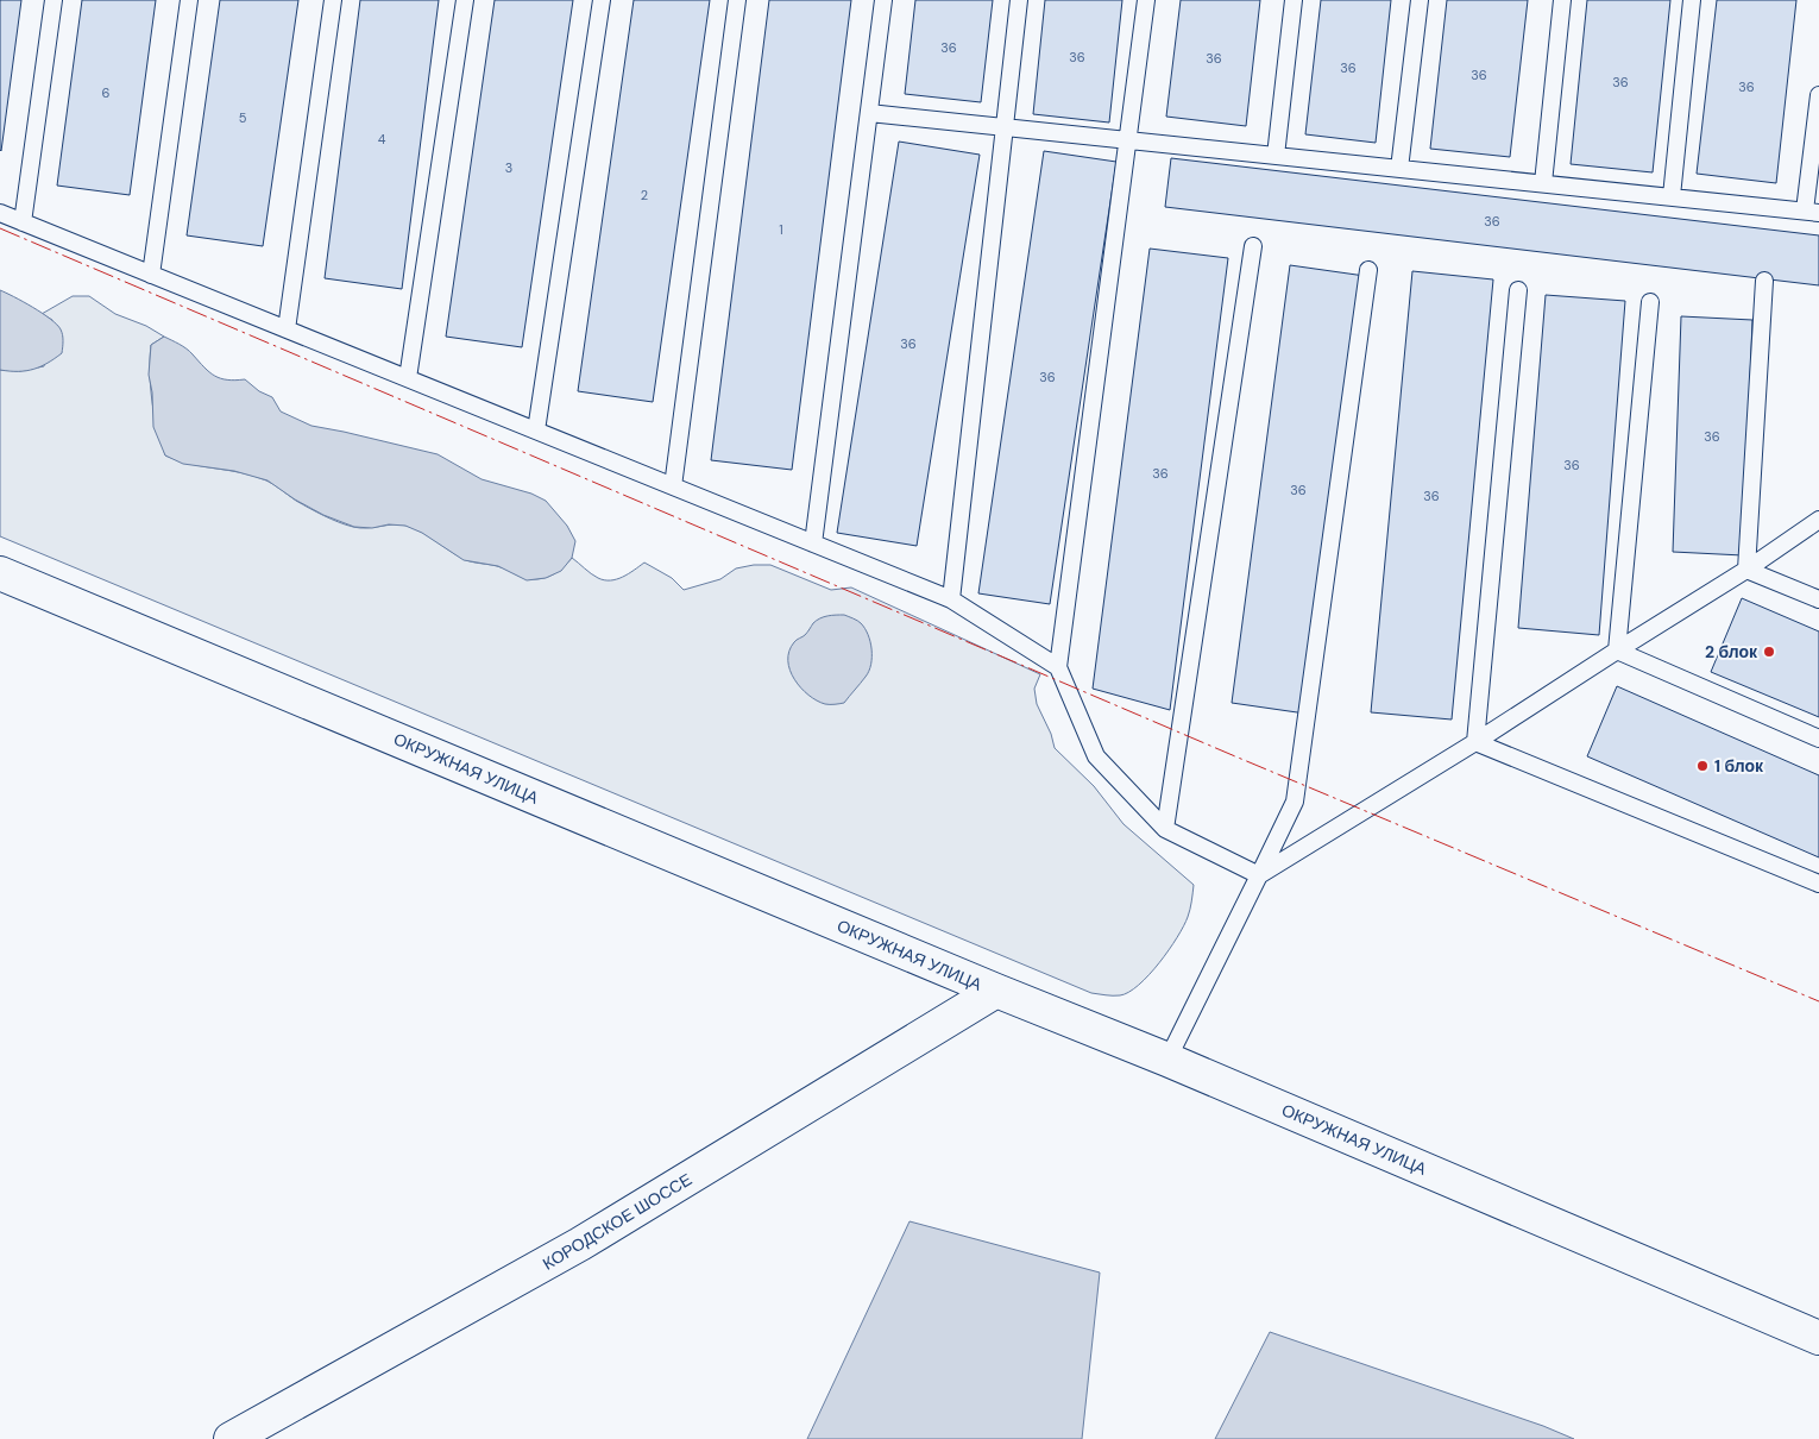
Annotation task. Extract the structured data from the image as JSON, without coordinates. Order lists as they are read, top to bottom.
{
  "streets": {
    "main road": ["ОКРУЖНАЯ УЛИЦА", "КОРОДСКОЕ ШОССЕ"]
  },
  "crossings": [
    ["ОКРУЖНАЯ УЛИЦА", "КОРОДСКОЕ ШОССЕ"]
  ],
  "places": ["2 блок", "1 блок"],
  "house_numbers": [
    "36",
    "36",
    "36",
    "36",
    "36",
    "36",
    "36",
    "6",
    "5",
    "4",
    "3",
    "2",
    "36",
    "1",
    "36",
    "36",
    "36",
    "36",
    "36",
    "36",
    "36"
  ]
}
